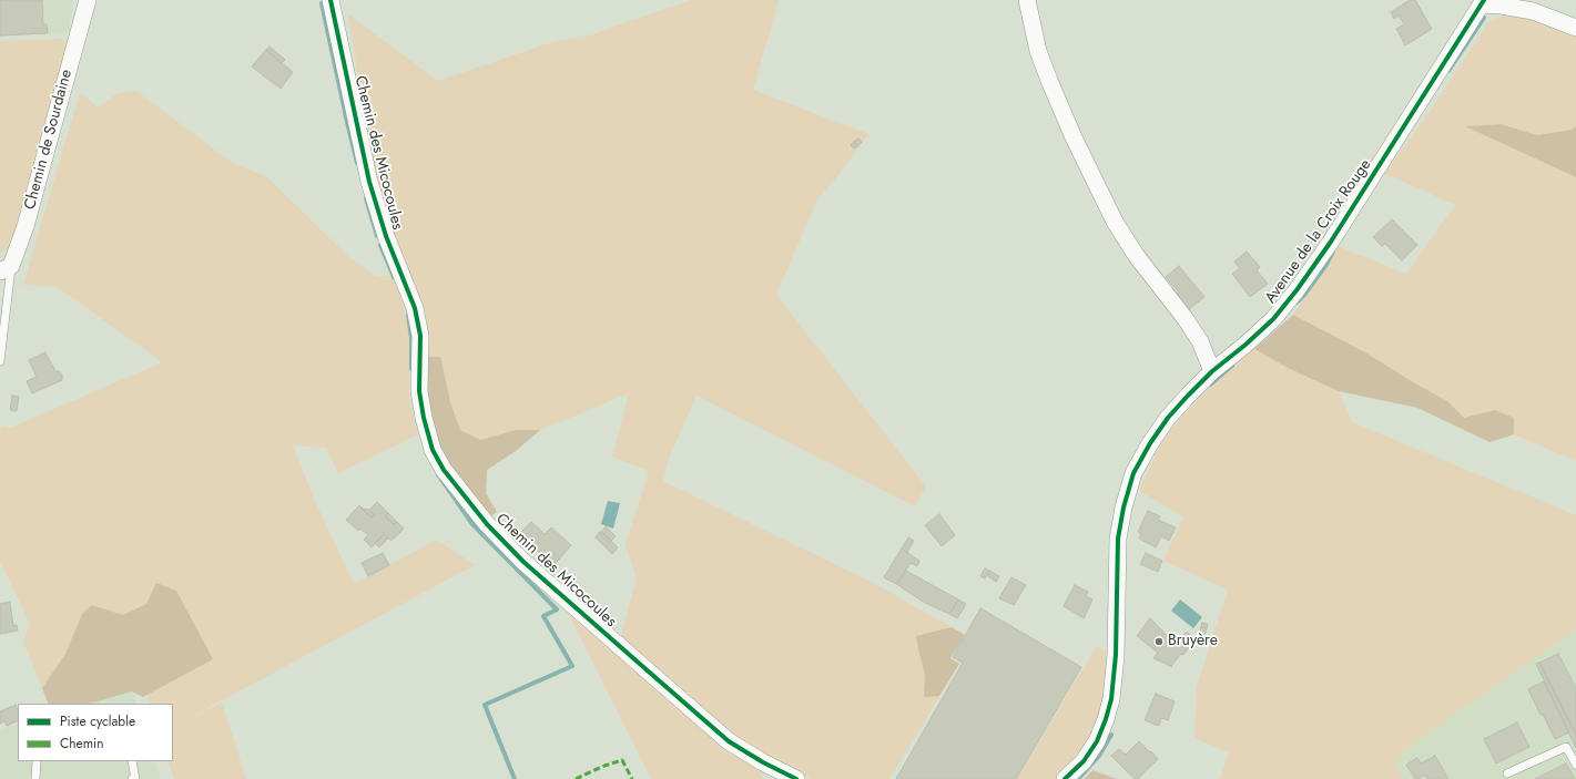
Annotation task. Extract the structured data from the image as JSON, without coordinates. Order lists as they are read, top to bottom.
{
  "streets": {
    "street": ["Chemin de Sourdaine", "Chemin des Micocoules", "Avenue de la Croix Rouge"]
  },
  "places": ["Bruyère"],
  "legend": ["Piste cyclable", "Chemin"]
}
